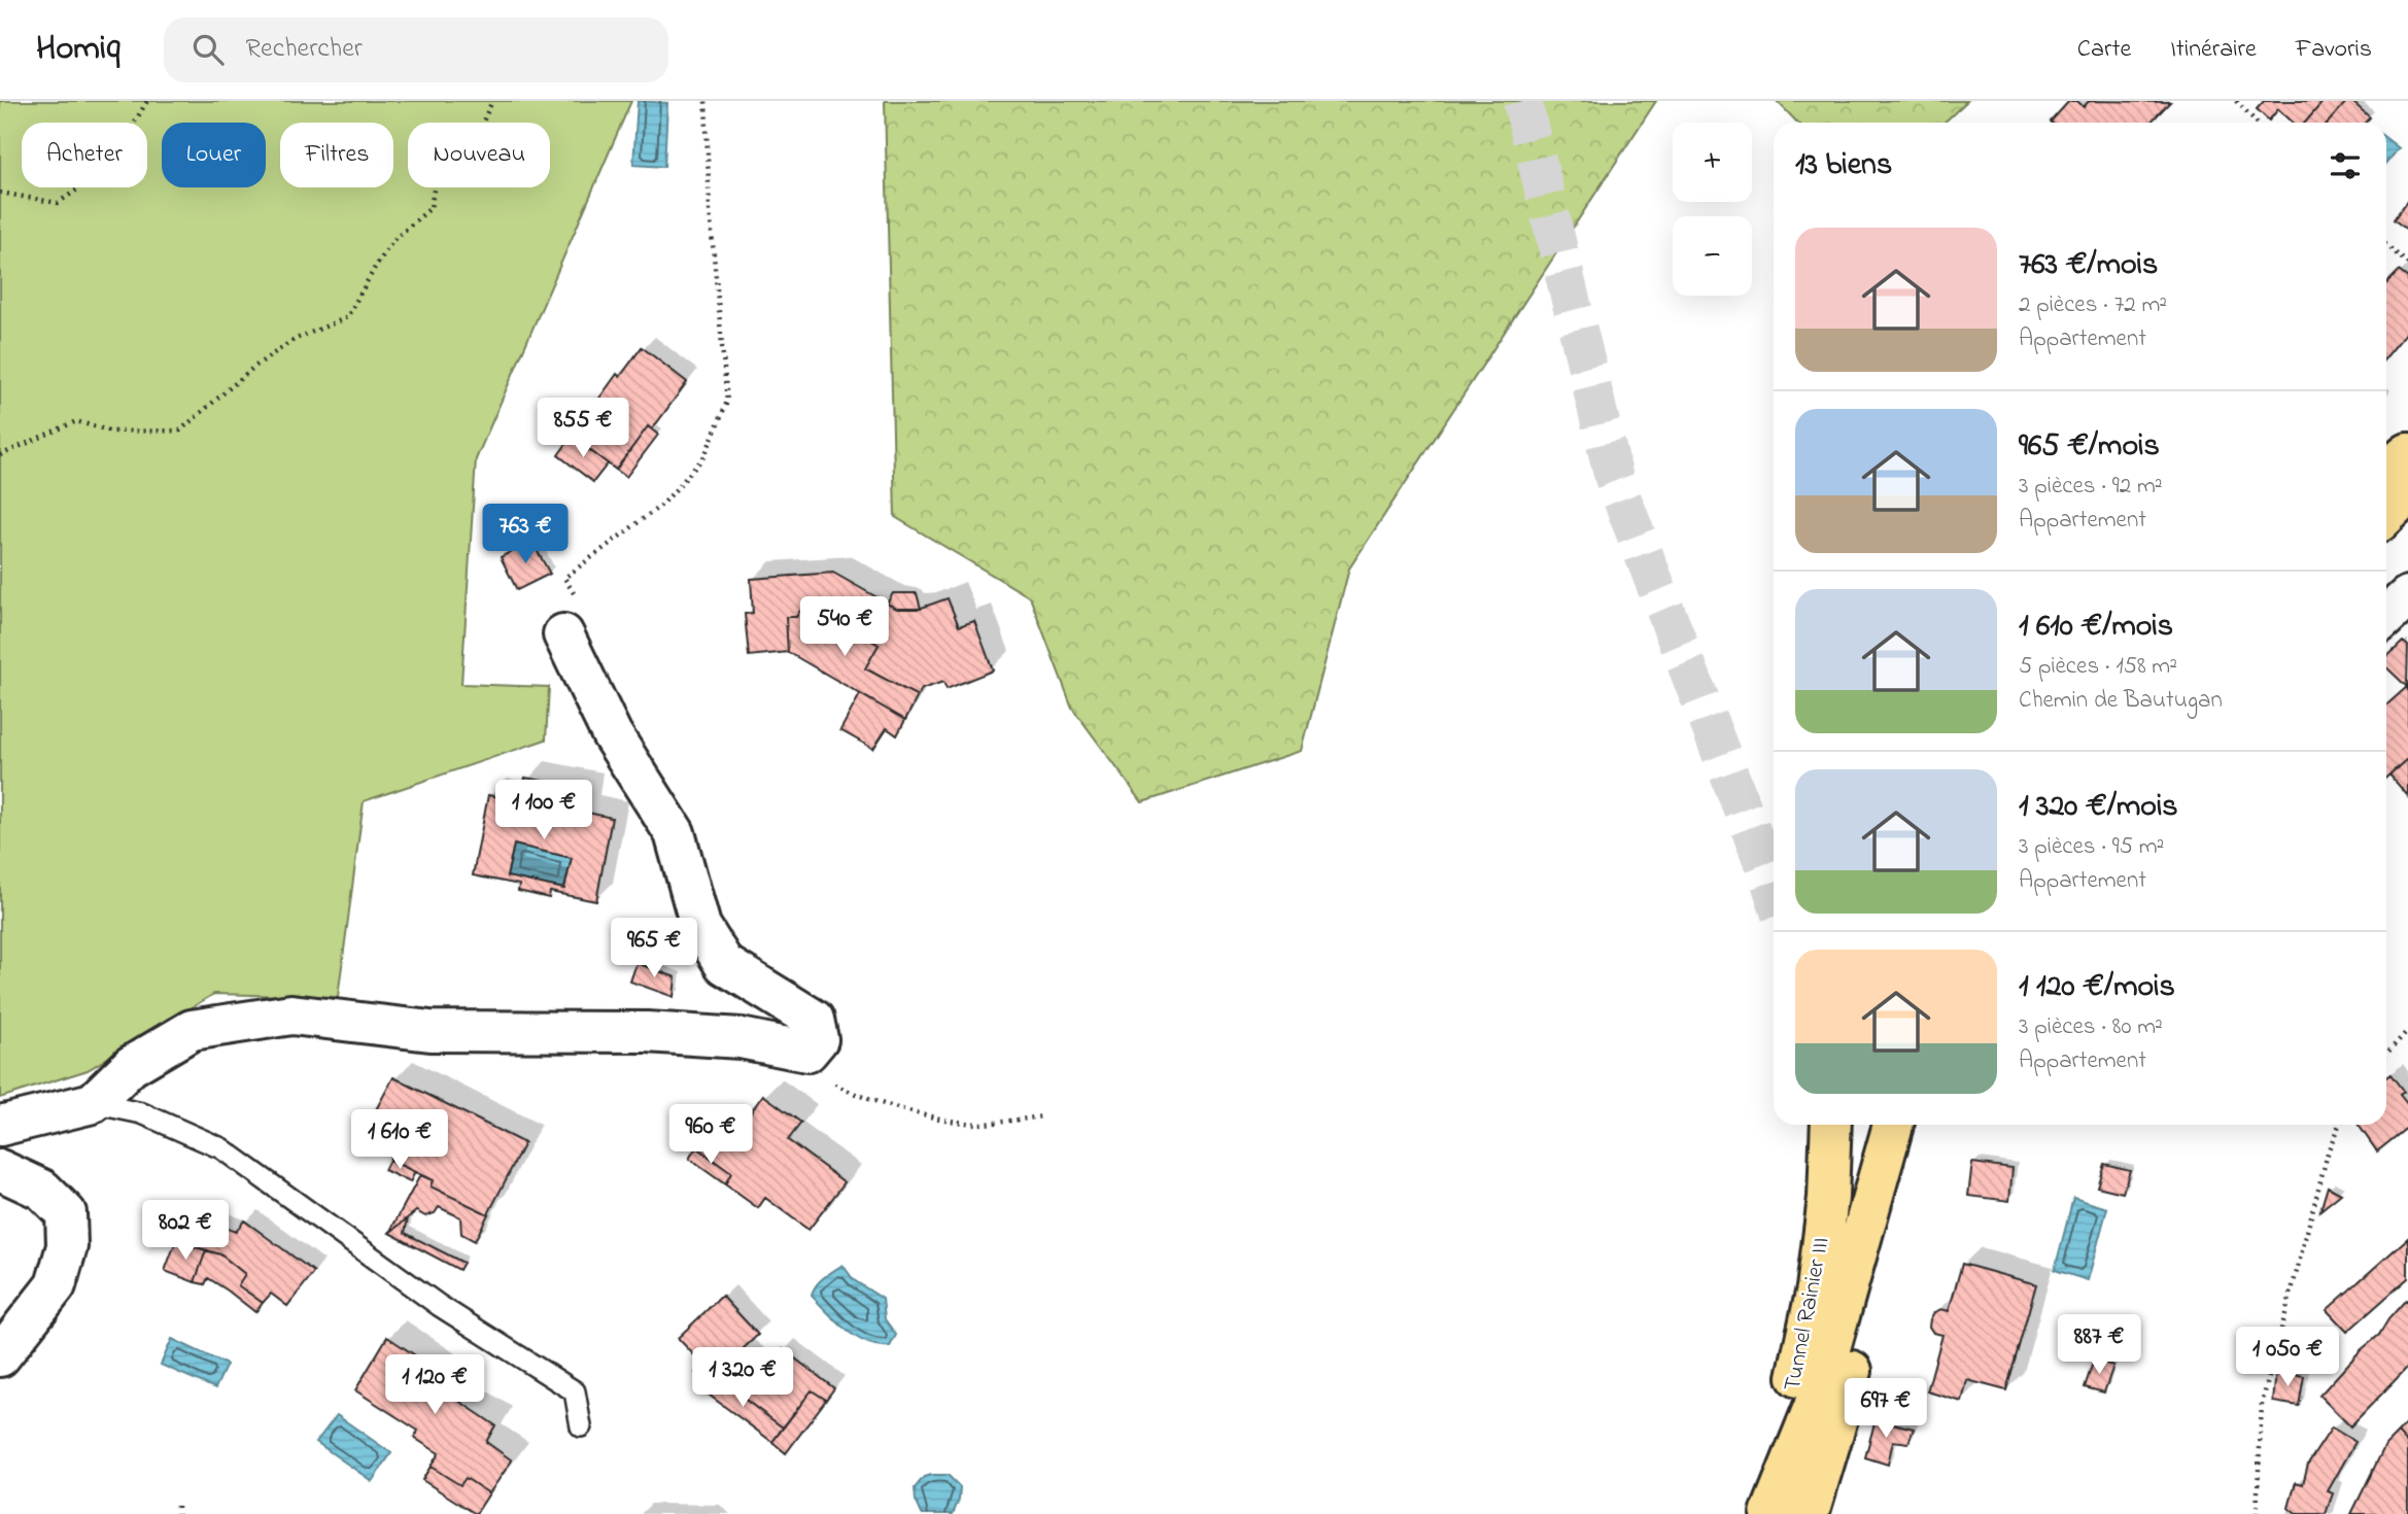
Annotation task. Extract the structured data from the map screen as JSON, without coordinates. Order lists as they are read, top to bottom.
{
  "streets": {
    "main road": ["Tunnel Rainier III"]
  },
  "page": {
    "header": "Homiq",
    "search": "Rechercher",
    "nav": ["Carte", "Itinéraire", "Favoris"],
    "map_buttons": ["+", "−"],
    "chip": [
      "Acheter",
      "Louer",
      "Filtres",
      "Nouveau"
    ],
    "heading": "13 biens",
    "list": [
      {
        "name": "763 €/mois",
        "note": "2 pièces · 72 m² · Appartement"
      },
      {
        "name": "965 €/mois",
        "note": "3 pièces · 92 m² · Appartement"
      },
      {
        "name": "1 610 €/mois",
        "note": "5 pièces · 158 m² · Chemin de Bautugan"
      },
      {
        "name": "1 320 €/mois",
        "note": "3 pièces · 95 m² · Appartement"
      },
      {
        "name": "1 120 €/mois",
        "note": "3 pièces · 80 m² · Appartement"
      }
    ],
    "price": [
      "855 €",
      "763 €",
      "540 €",
      "1 100 €",
      "965 €",
      "960 €",
      "1 610 €",
      "802 €",
      "887 €",
      "1 050 €",
      "1 320 €",
      "1 120 €",
      "697 €"
    ]
  }
}
